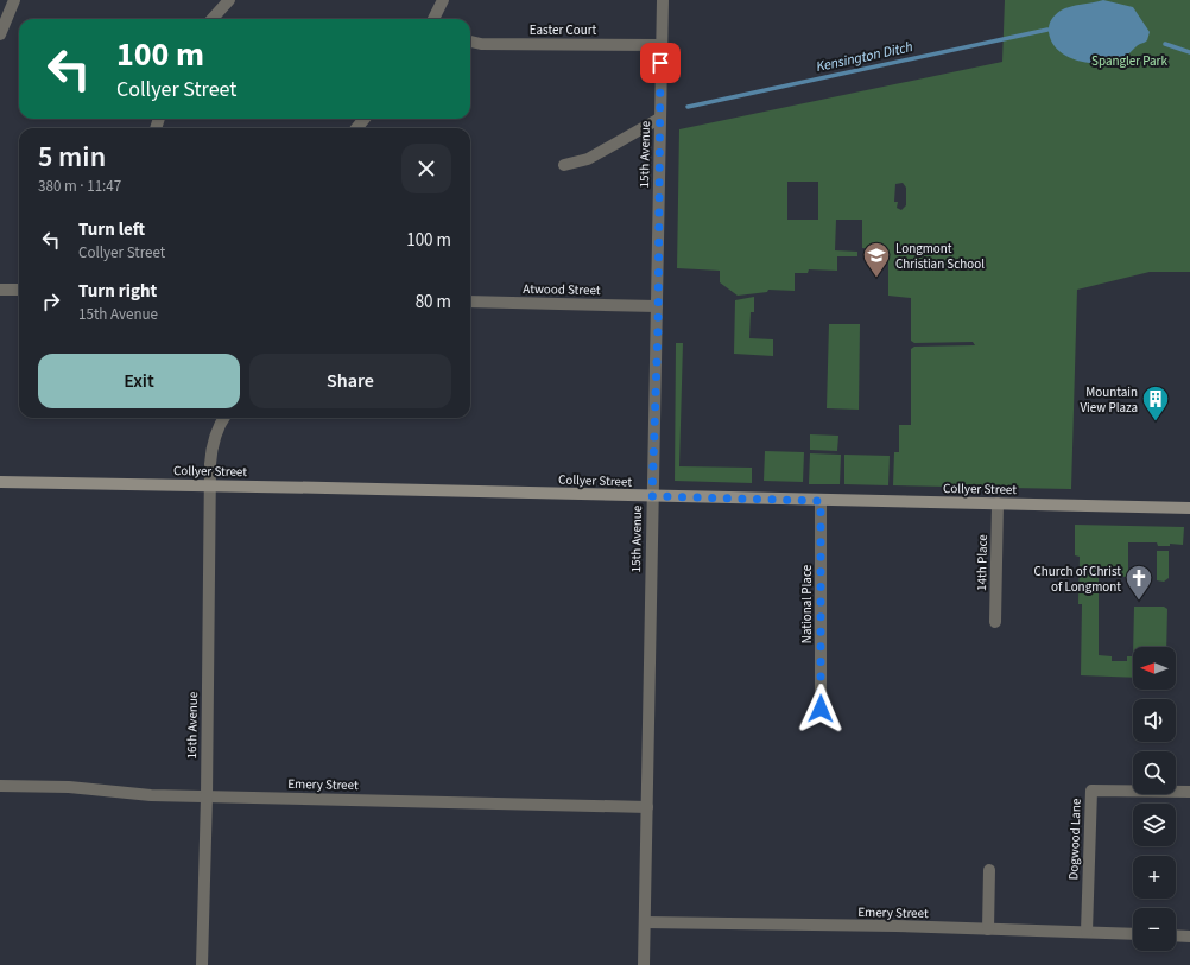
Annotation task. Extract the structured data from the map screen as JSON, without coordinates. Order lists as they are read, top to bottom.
{
  "streets": {
    "street": [
      "Easter Court",
      "15th Avenue",
      "Atwood Street",
      "Collyer Street",
      "14th Place",
      "National Place",
      "16th Avenue",
      "Emery Street",
      "Dogwood Lane"
    ]
  },
  "crossings": [
    ["Easter Court", "15th Avenue"],
    ["15th Avenue", "Atwood Street"],
    ["15th Avenue", "Collyer Street"],
    ["15th Avenue", "Emery Street"],
    ["Collyer Street", "14th Place"],
    ["Collyer Street", "National Place"],
    ["Collyer Street", "16th Avenue"],
    ["16th Avenue", "Emery Street"],
    ["Emery Street", "Dogwood Lane"]
  ],
  "water": ["Kensington Ditch"],
  "parks": ["Spangler Park"],
  "places": {
    "school or university": ["Longmont Christian School"],
    "building": ["Mountain View Plaza"],
    "church": ["Church of Christ of Longmont"]
  },
  "north": "left",
  "page": {
    "turn": ["100 m", "Collyer Street"],
    "heading": ["5 min", "380 m · 11:47"],
    "list": [
      {
        "name": "Turn left",
        "note": "Collyer Street",
        "value": "100 m"
      },
      {
        "name": "Turn right",
        "note": "15th Avenue",
        "value": "80 m"
      }
    ],
    "buttons": ["Exit", "Share"],
    "map_buttons": ["+", "−"]
  }
}
